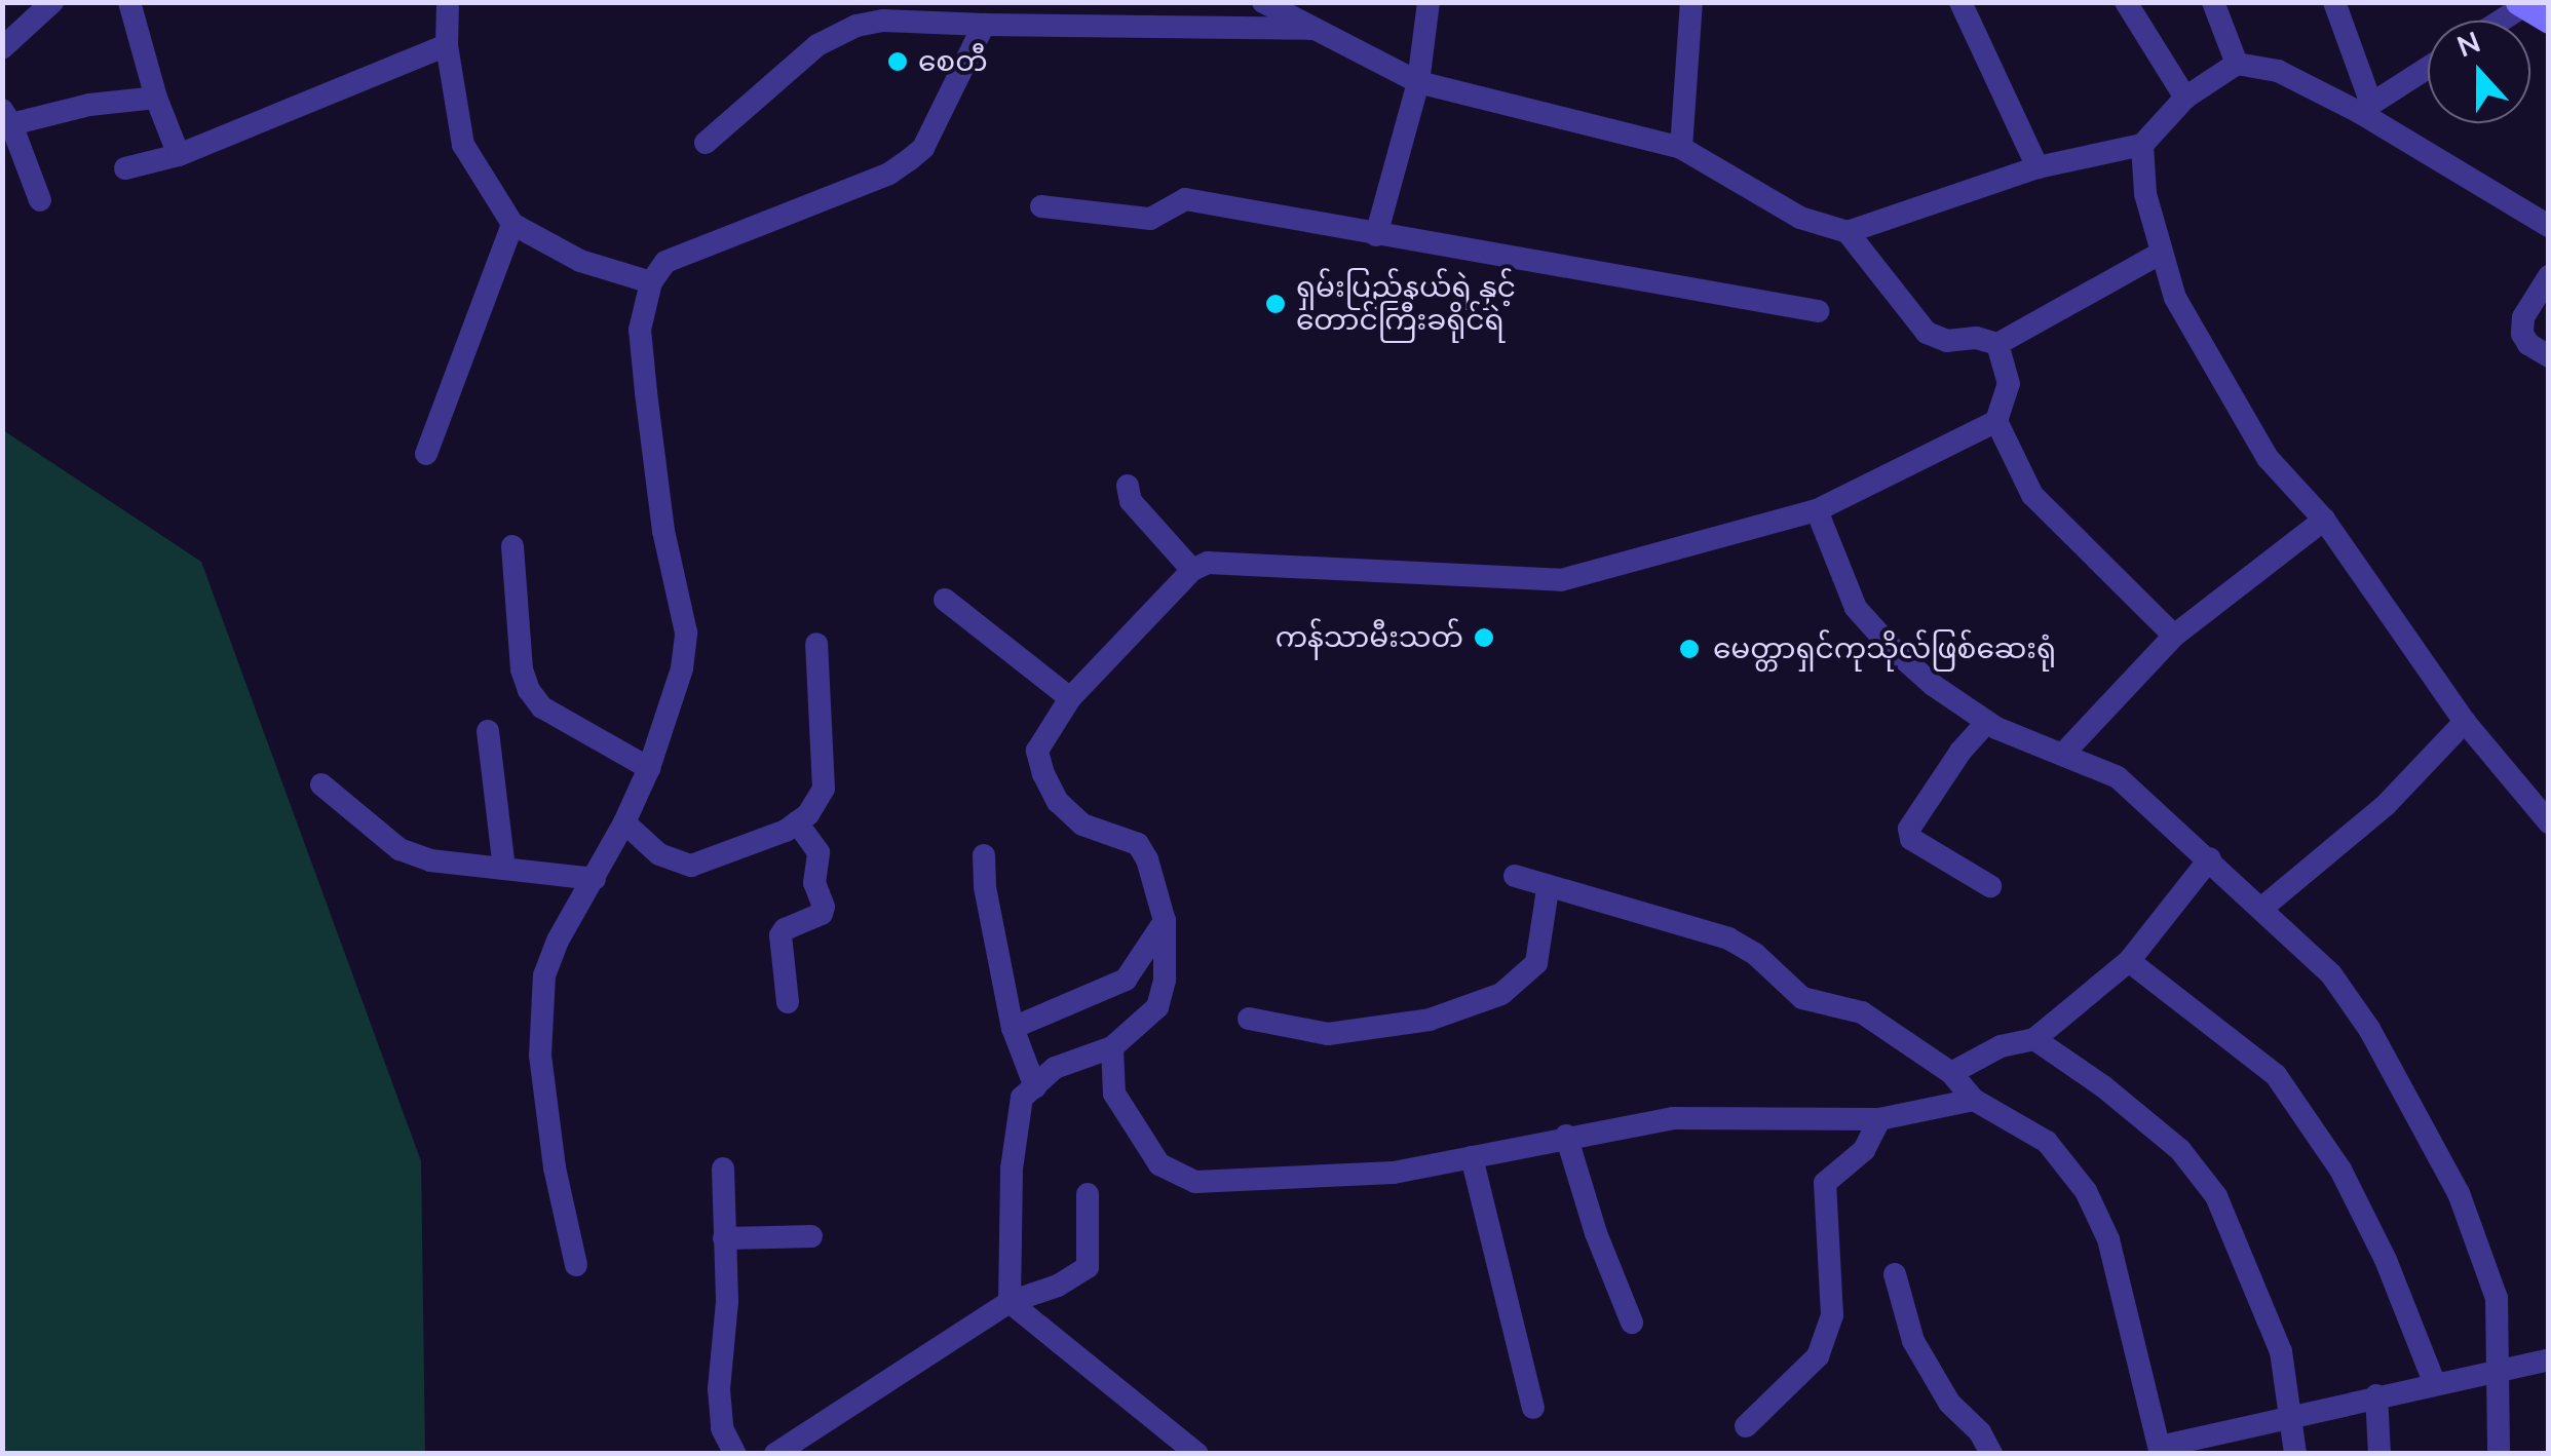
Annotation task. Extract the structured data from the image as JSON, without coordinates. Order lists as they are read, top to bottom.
{
  "places": [
    "စေတီ",
    "ရှမ်းပြည်နယ်ရဲ နှင့် တောင်ကြီးခရိုင်ရဲ",
    "ကန်သာမီးသတ်",
    "မေတ္တာရှင်ကုသိုလ်ဖြစ်ဆေးရုံ"
  ],
  "north": "top"
}
